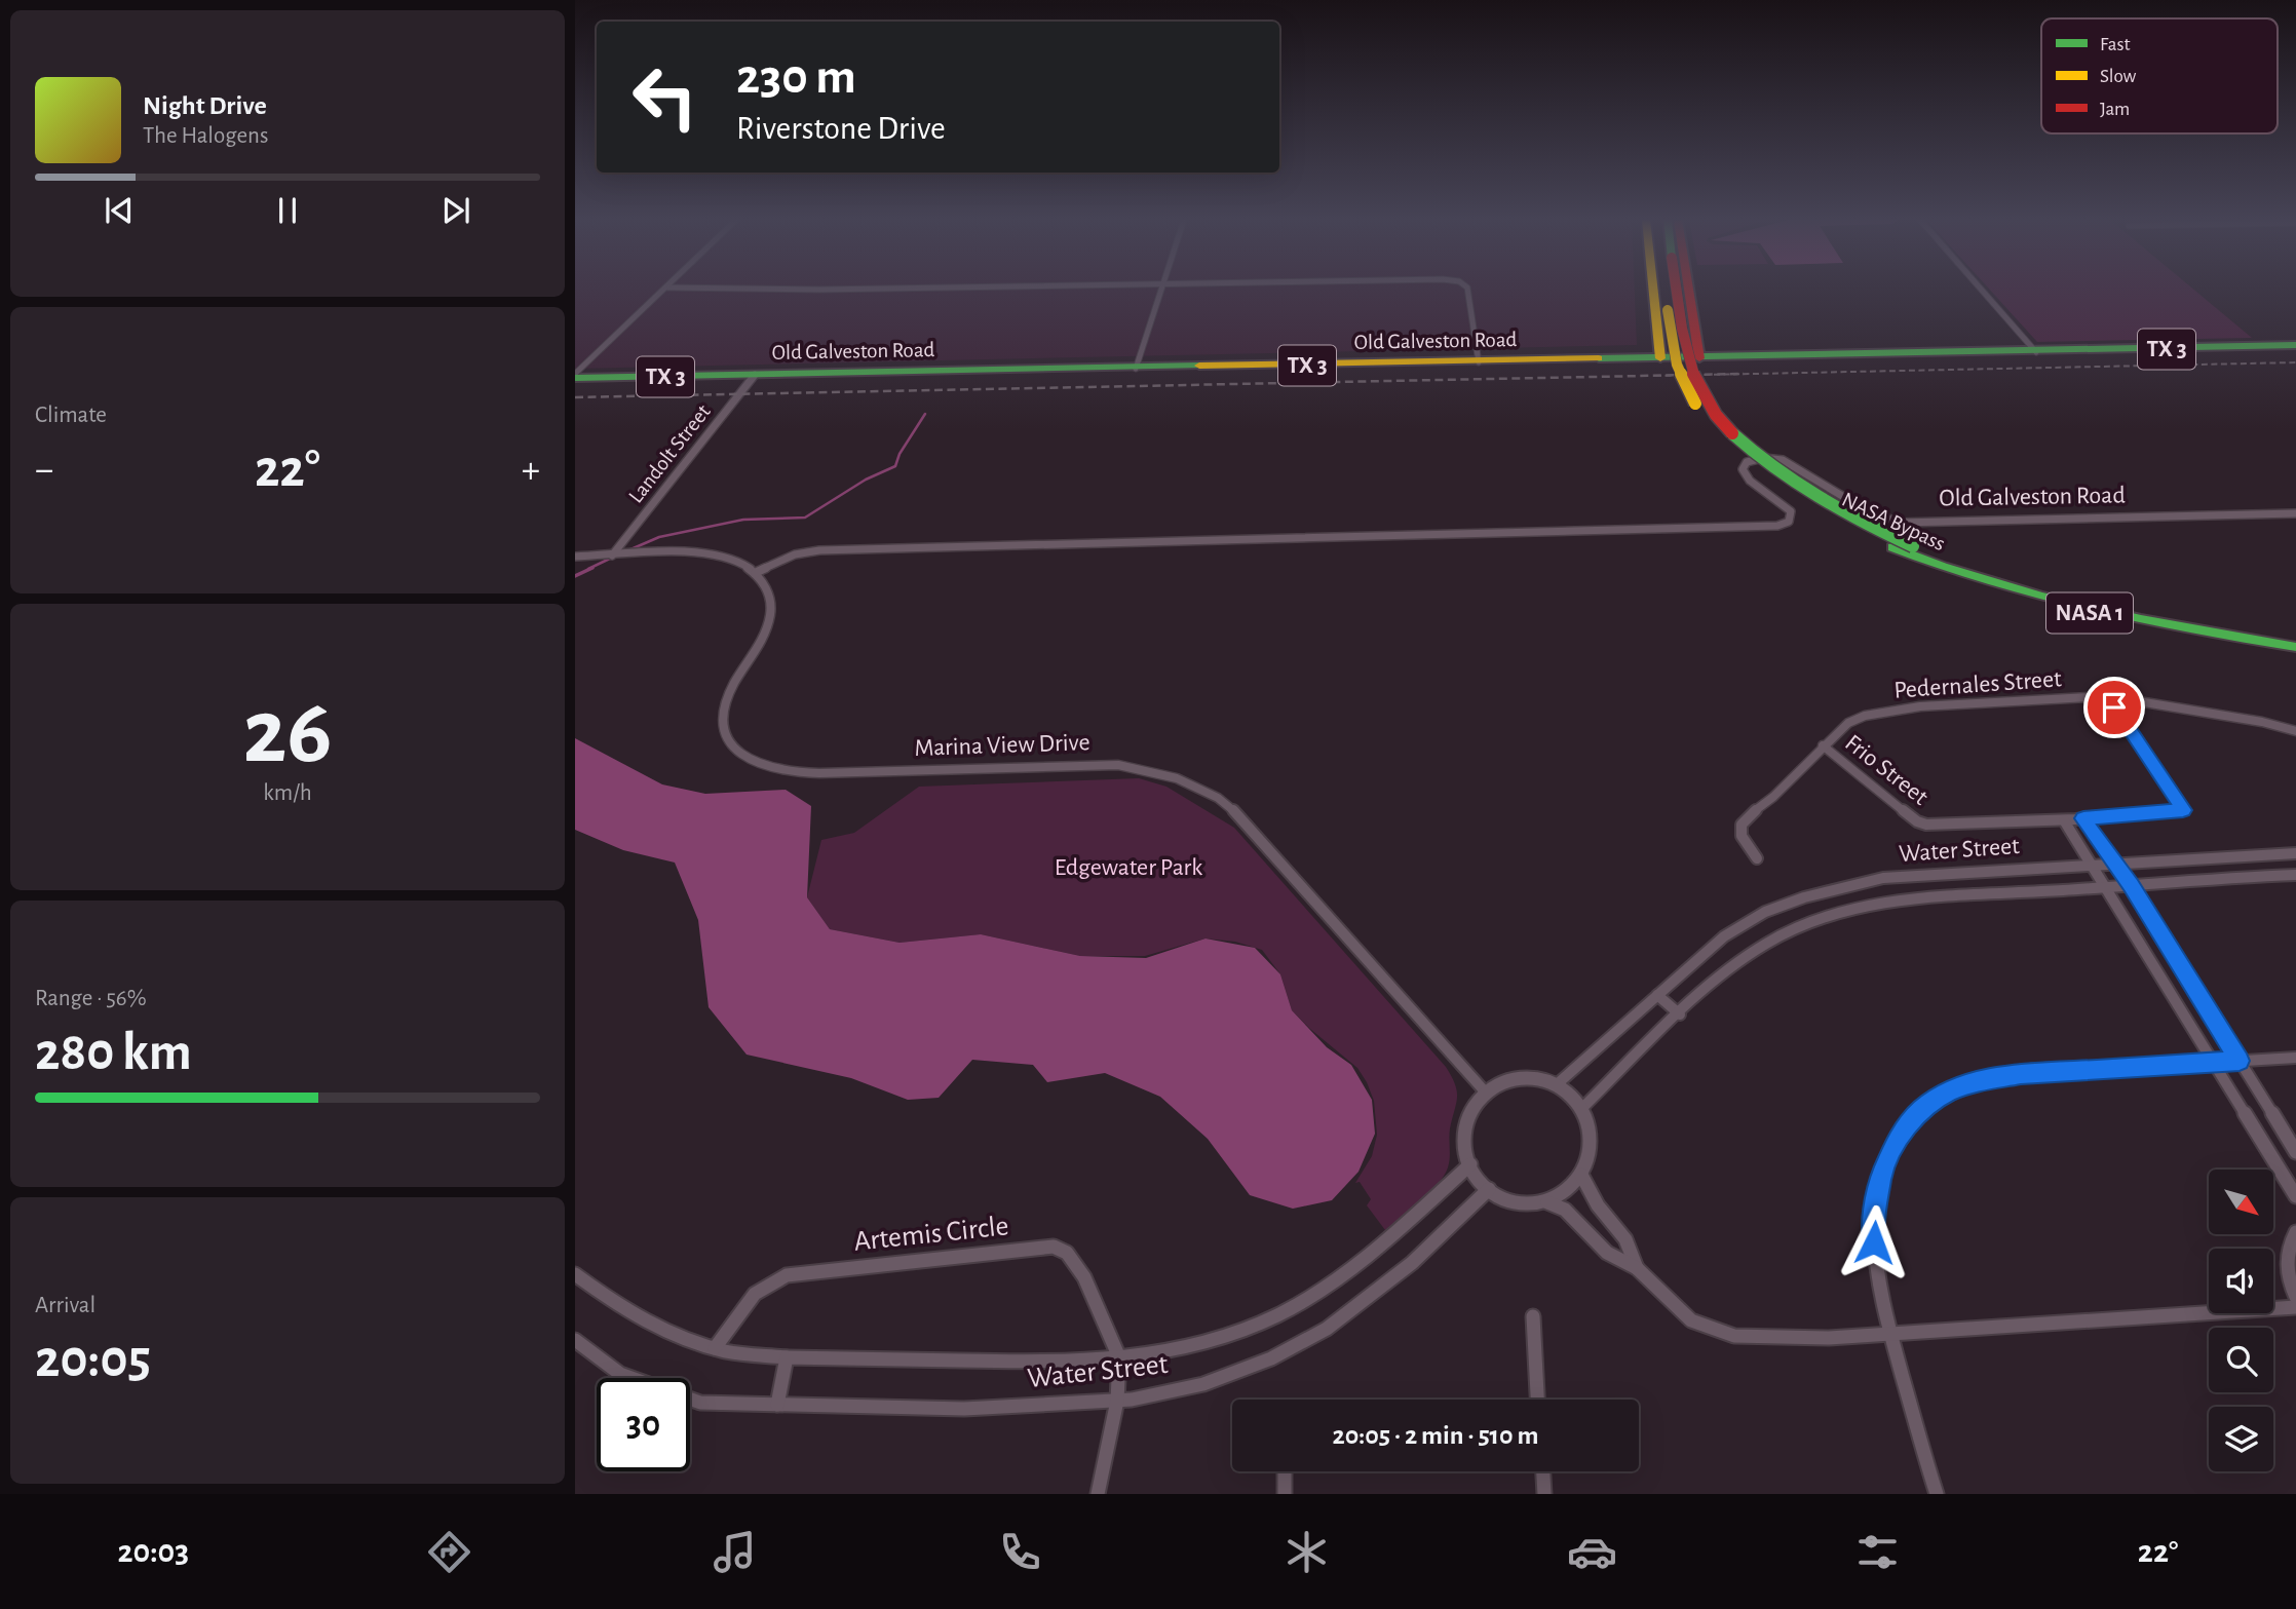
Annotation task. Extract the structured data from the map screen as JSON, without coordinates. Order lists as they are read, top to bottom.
{
  "streets": {
    "main road": [
      "Old Galveston Road",
      "TX 3",
      "NASA Bypass",
      "NASA 1"
    ],
    "street": [
      "Landolt Street",
      "Pedernales Street",
      "Marina View Drive",
      "Frio Street",
      "Water Street",
      "Artemis Circle"
    ]
  },
  "crossings": [
    ["Old Galveston Road", "Landolt Street"],
    ["Old Galveston Road", "Marina View Drive"],
    ["Pedernales Street", "Frio Street"],
    ["Marina View Drive", "Water Street"],
    ["Water Street", "Artemis Circle"]
  ],
  "parks": ["Edgewater Park"],
  "legend": ["Fast", "Slow", "Jam"],
  "north": "bottom right",
  "page": {
    "turn": ["230 m", "Riverstone Drive"],
    "song": ["Night Drive", "The Halogens"],
    "tile": [
      "Climate",
      ["26", "km/h"],
      ["Range · 56%", "280 km"],
      ["Arrival", "20:05"]
    ],
    "heat": ["−", "22°", "+"],
    "limit": "30",
    "trip": "20:05 · 2 min · 510 m",
    "tabs": ["20:03", "22°"]
  }
}
